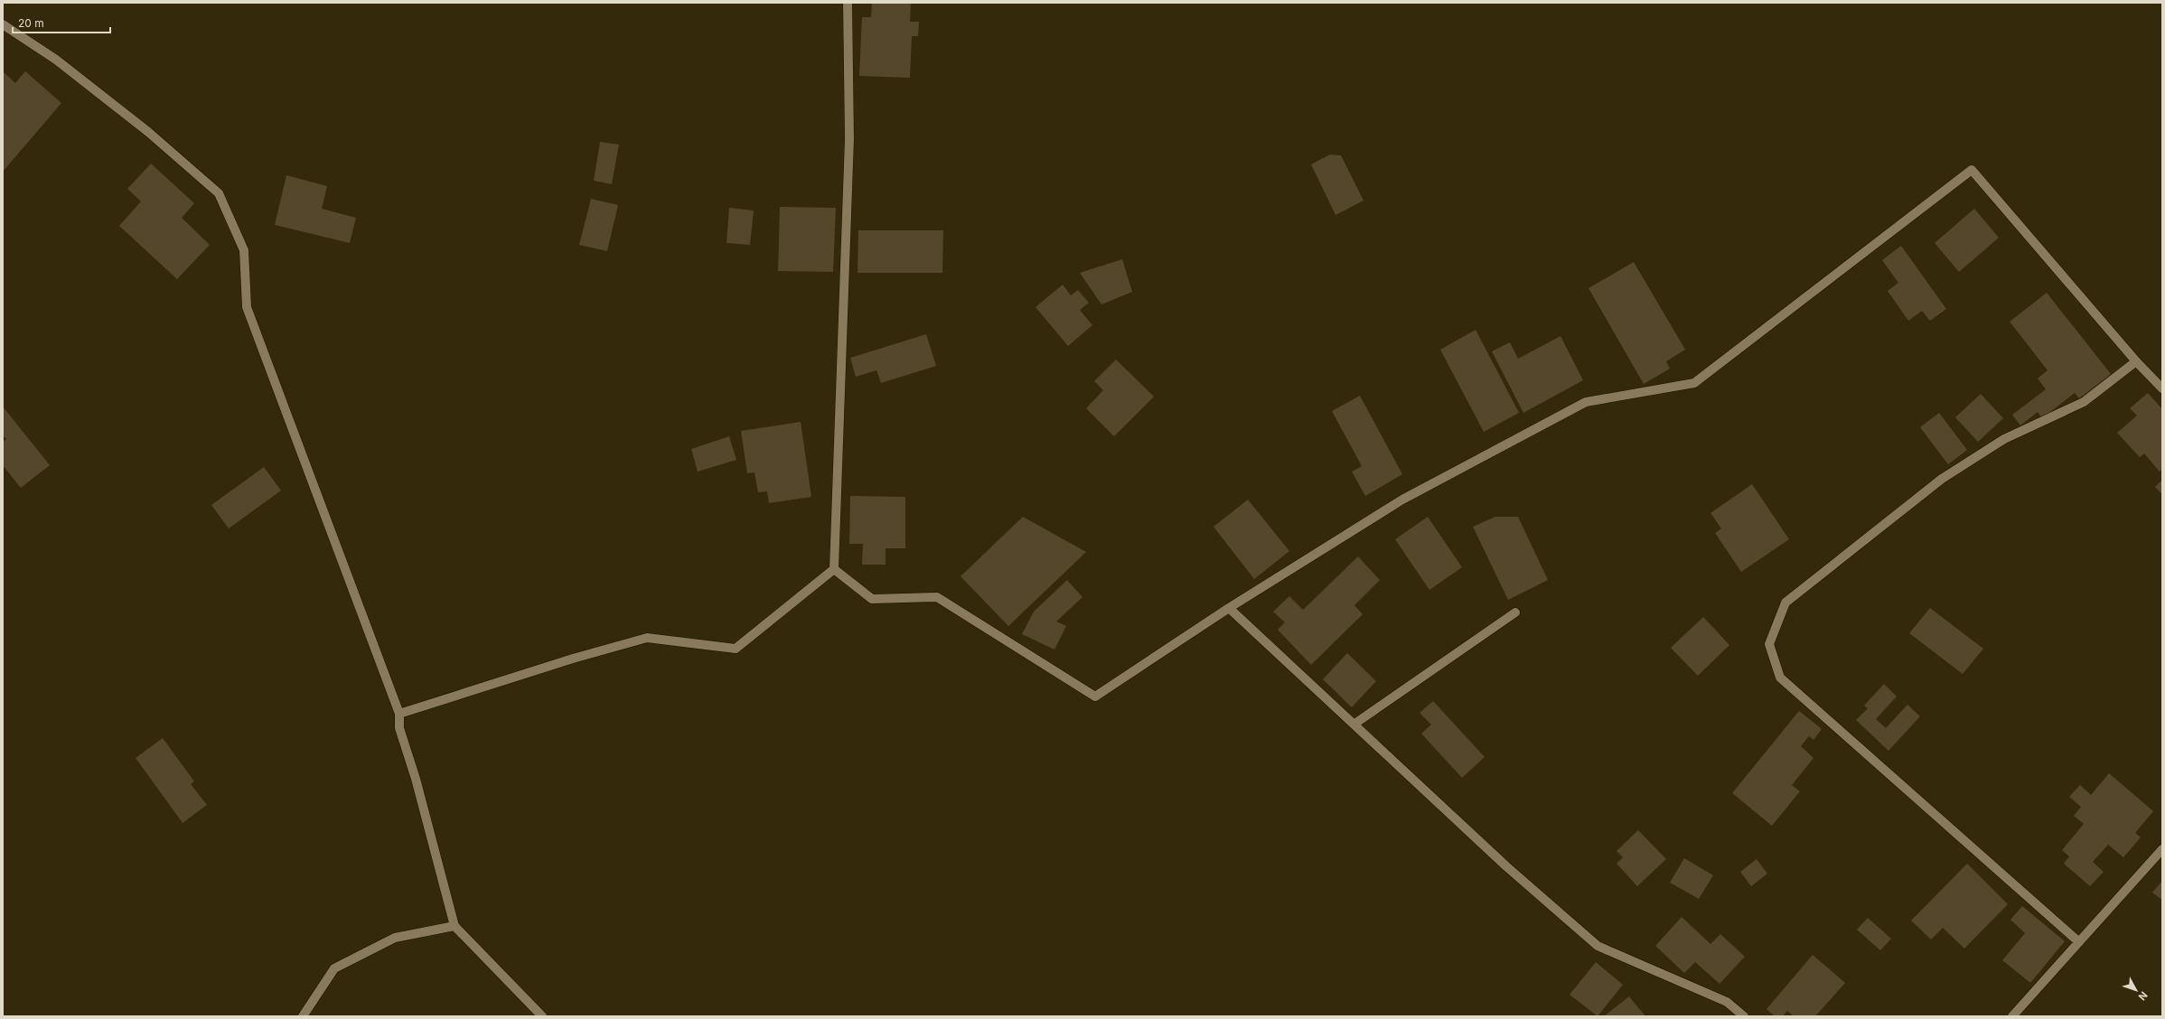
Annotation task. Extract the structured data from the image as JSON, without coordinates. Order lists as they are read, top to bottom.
{
  "scale_bar": "20 m",
  "north": "bottom right"
}
